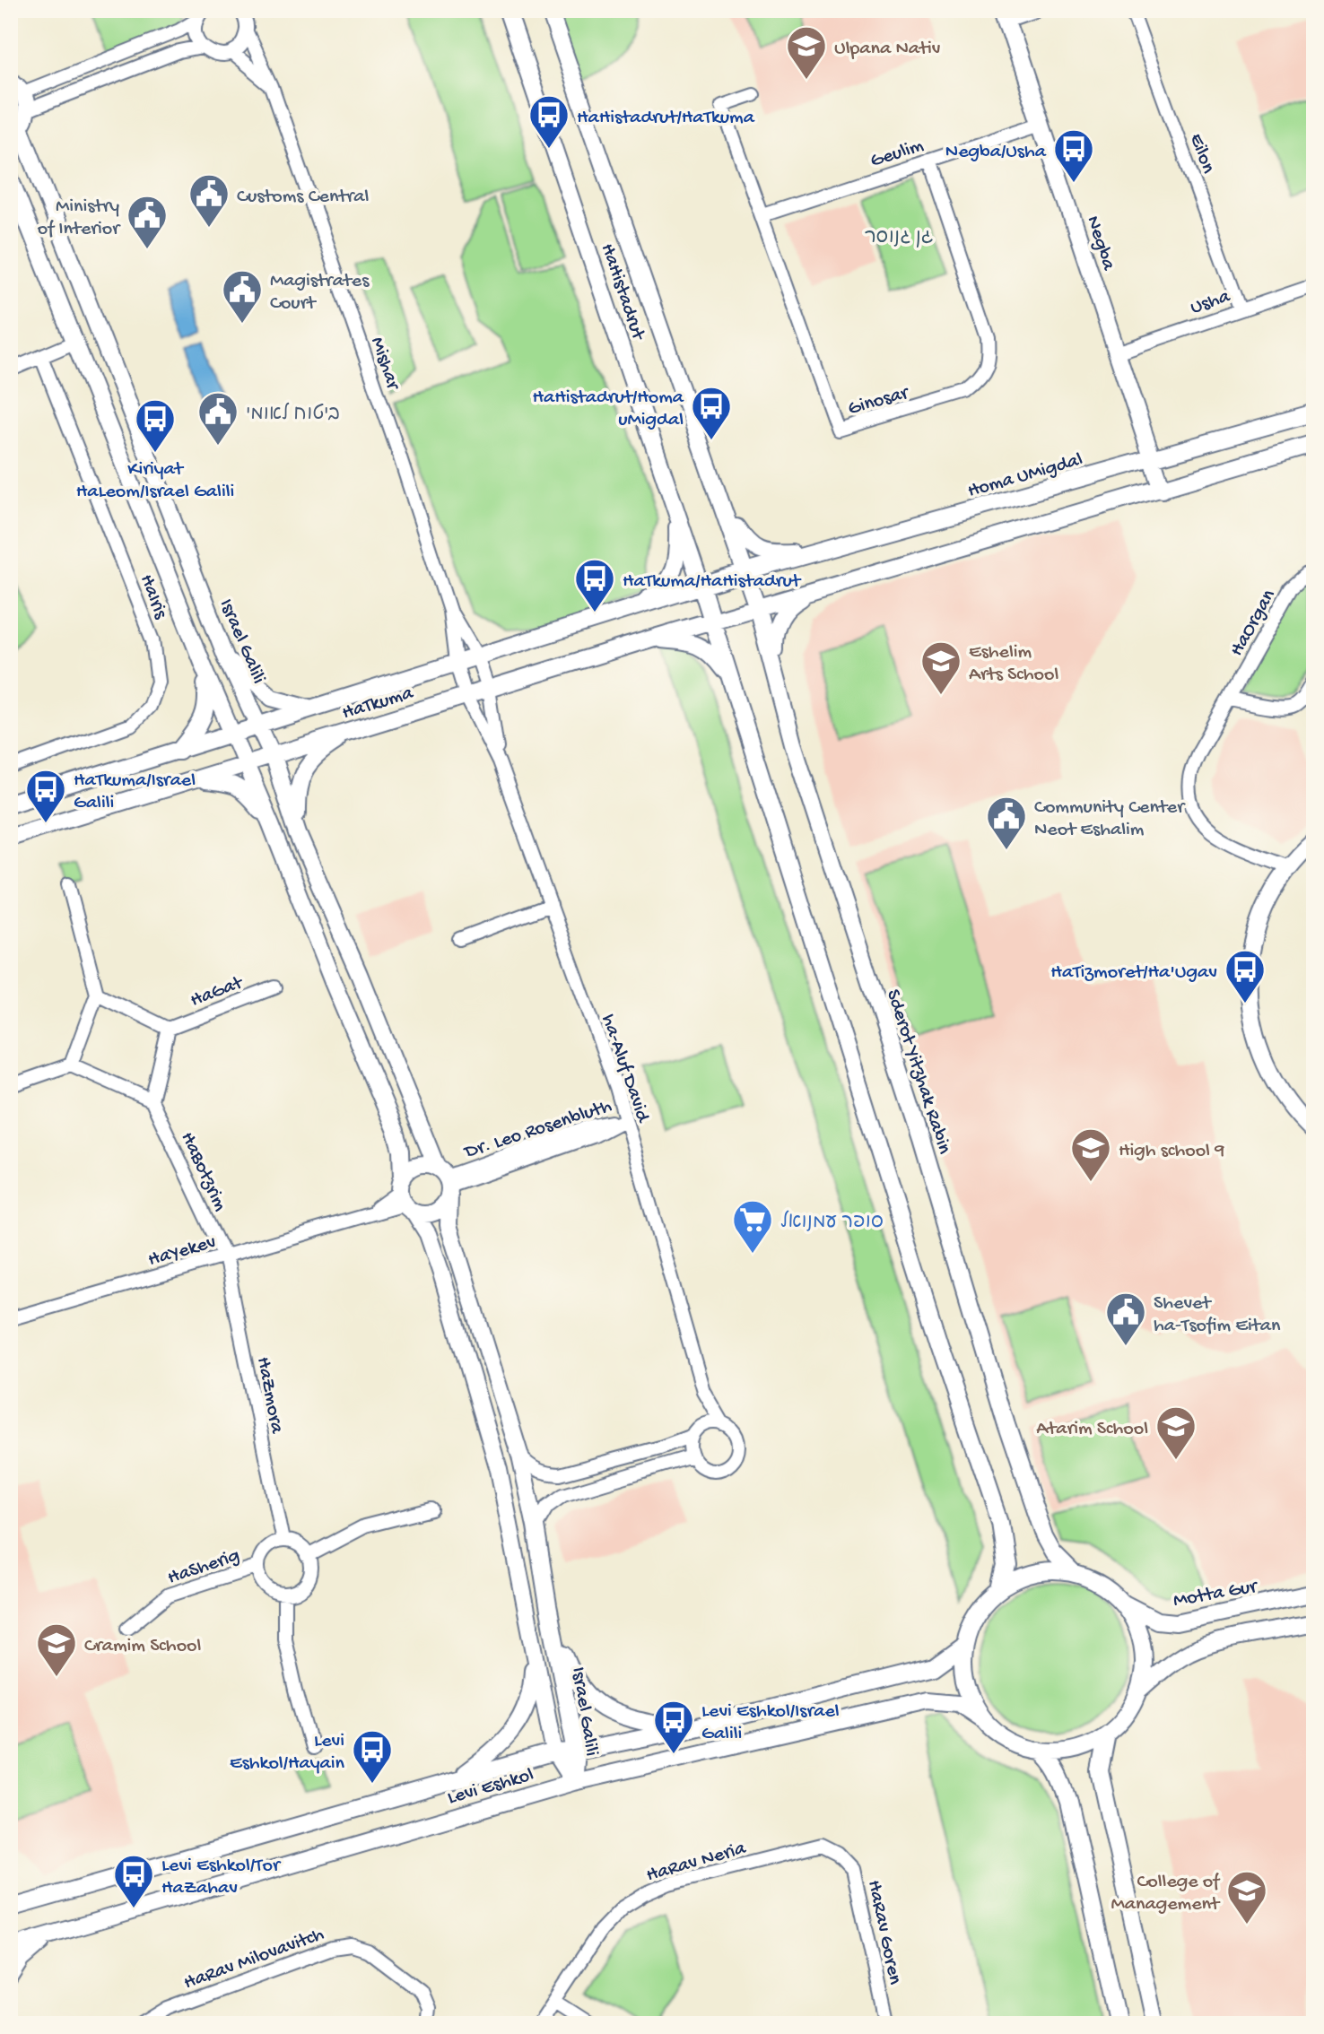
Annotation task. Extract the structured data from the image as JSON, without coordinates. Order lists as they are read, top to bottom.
{
  "streets": {
    "main road": [
      "Negba",
      "HaHistadrut",
      "Homa UMigdal",
      "Israel Galili",
      "HaTkuma",
      "Sderot Yitzhak Rabin",
      "Motta Gur",
      "Levi Eshkol"
    ],
    "street": [
      "Geulim",
      "Eilon",
      "Usha",
      "Mishar",
      "Ginosar",
      "HaIris",
      "HaOrgan",
      "HaGat",
      "ha-Aluf David",
      "Dr. Leo Rosenbluth",
      "HaBotzrim",
      "HaYekev",
      "HaZmora",
      "HaSherig",
      "HaRav Neria",
      "HaRav Goren",
      "HaRav Milovavitch"
    ]
  },
  "crossings": [
    ["Geulim", "Negba"],
    ["Geulim", "Ginosar"],
    ["Eilon", "Usha"],
    ["Negba", "Usha"],
    ["Negba", "Homa UMigdal"],
    ["HaHistadrut", "Homa UMigdal"],
    ["HaHistadrut", "HaTkuma"],
    ["HaHistadrut", "Sderot Yitzhak Rabin"],
    ["Mishar", "HaTkuma"],
    ["Mishar", "ha-Aluf David"],
    ["Homa UMigdal", "HaTkuma"],
    ["Homa UMigdal", "Sderot Yitzhak Rabin"],
    ["Israel Galili", "HaTkuma"],
    ["Israel Galili", "Dr. Leo Rosenbluth"],
    ["Israel Galili", "HaYekev"],
    ["Israel Galili", "Levi Eshkol"],
    ["HaTkuma", "ha-Aluf David"],
    ["HaTkuma", "Sderot Yitzhak Rabin"],
    ["ha-Aluf David", "Dr. Leo Rosenbluth"],
    ["Sderot Yitzhak Rabin", "Motta Gur"],
    ["Sderot Yitzhak Rabin", "Levi Eshkol"],
    ["Dr. Leo Rosenbluth", "HaYekev"],
    ["HaBotzrim", "HaYekev"],
    ["HaBotzrim", "HaZmora"],
    ["HaYekev", "HaZmora"],
    ["HaZmora", "HaSherig"],
    ["Motta Gur", "Levi Eshkol"],
    ["HaRav Neria", "HaRav Goren"]
  ],
  "parks": ["גן גנוסר"],
  "places": {
    "school or university": [
      "Ulpana Nativ",
      "Eshelim Arts School",
      "High school 9",
      "Atarim School",
      "Cramim School",
      "College of Management"
    ],
    "bus stop": [
      "HaHistadrut/HaTkuma",
      "Negba/Usha",
      "HaHistadrut/Homa uMigdal",
      "Kiriyat HaLeom/Israel Galili",
      "HaTkuma/HaHistadrut",
      "HaTkuma/Israel Galili",
      "HaTizmoret/Ha'Ugav",
      "Levi Eshkol/Israel Galili",
      "Levi Eshkol/Hayain",
      "Levi Eshkol/Tor HaZahav"
    ],
    "public building": [
      "Customs Central",
      "Ministry of Interior",
      "Magistrates Court",
      "ביטוח לאומי",
      "Community Center Neot Eshalim",
      "Shevet ha-Tsofim Eitan"
    ],
    "supermarket": ["סופר עמנואל"]
  }
}
